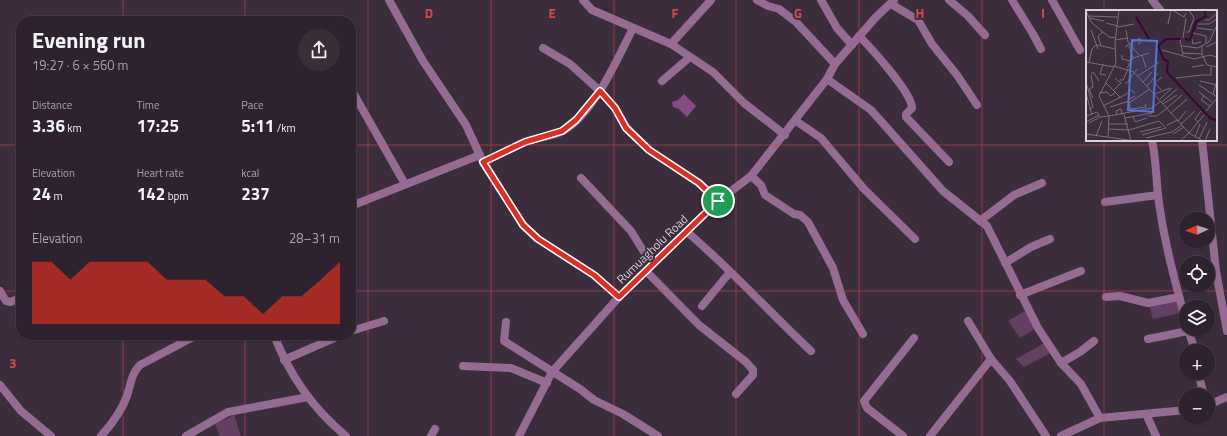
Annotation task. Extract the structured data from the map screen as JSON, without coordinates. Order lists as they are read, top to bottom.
{
  "streets": {
    "street": ["Rumuagholu Road"]
  },
  "north": "left",
  "page": {
    "heading": ["Evening run", "19:27 · 6 × 560 m"],
    "stats": [
      ["Distance", "3.36 km"],
      ["Time", "17:25"],
      ["Pace", "5:11 /km"],
      ["Elevation", "24 m"],
      ["Heart rate", "142 bpm"],
      ["kcal", "237"]
    ],
    "map_buttons": ["+", "−"],
    "chart": ["Elevation", "28–31 m"]
  },
  "grid": {
    "columns": [
      "D",
      "E",
      "F",
      "G",
      "H",
      "I"
    ],
    "rows": ["3"]
  }
}
